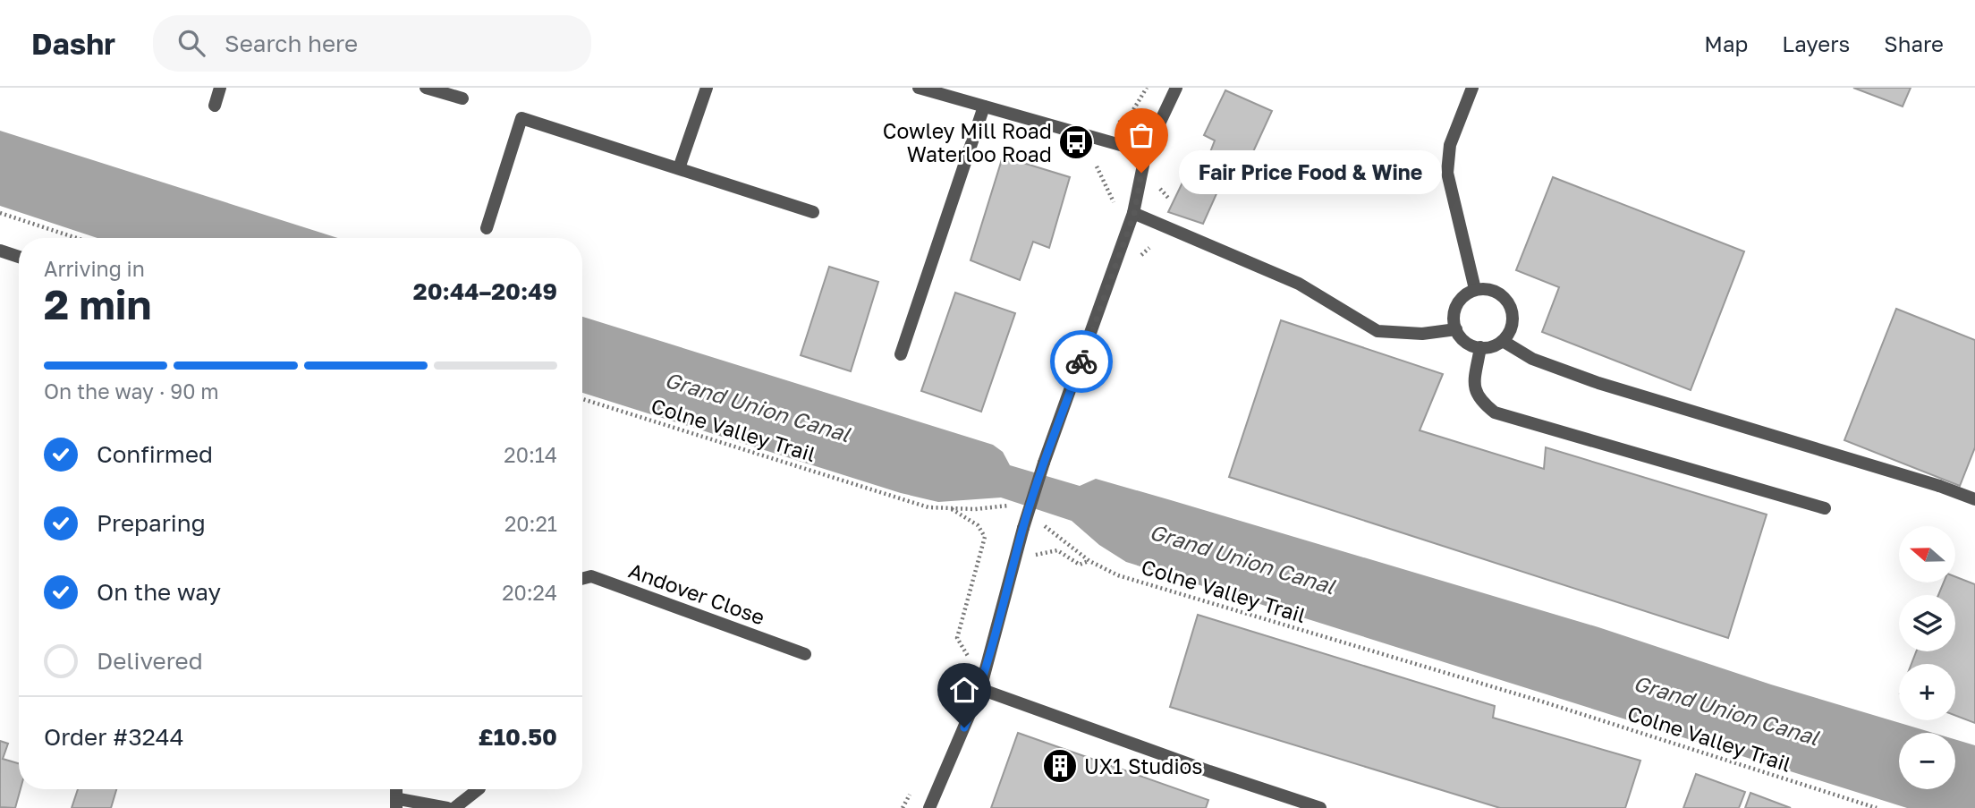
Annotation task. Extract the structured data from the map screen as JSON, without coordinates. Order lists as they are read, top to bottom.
{
  "streets": {
    "street": ["Andover Close"],
    "path": ["Colne Valley Trail"]
  },
  "water": ["Grand Union Canal"],
  "places": {
    "bus stop": ["Cowley Mill Road Waterloo Road"],
    "other": ["Fair Price Food & Wine"],
    "building": ["UX1 Studios"]
  },
  "north": "left",
  "page": {
    "header": "Dashr",
    "search": "Search here",
    "nav": ["Map", "Layers", "Share"],
    "bubble": "Fair Price Food & Wine",
    "heading": ["2 min", "Arriving in", "20:44–20:49"],
    "panel": ["Order #3244", "£10.50"],
    "bar": "On the way · 90 m",
    "list": [
      ["Confirmed", "20:14"],
      ["Preparing", "20:21"],
      ["On the way", "20:24"],
      "Delivered"
    ],
    "map_buttons": ["+", "−"]
  }
}
